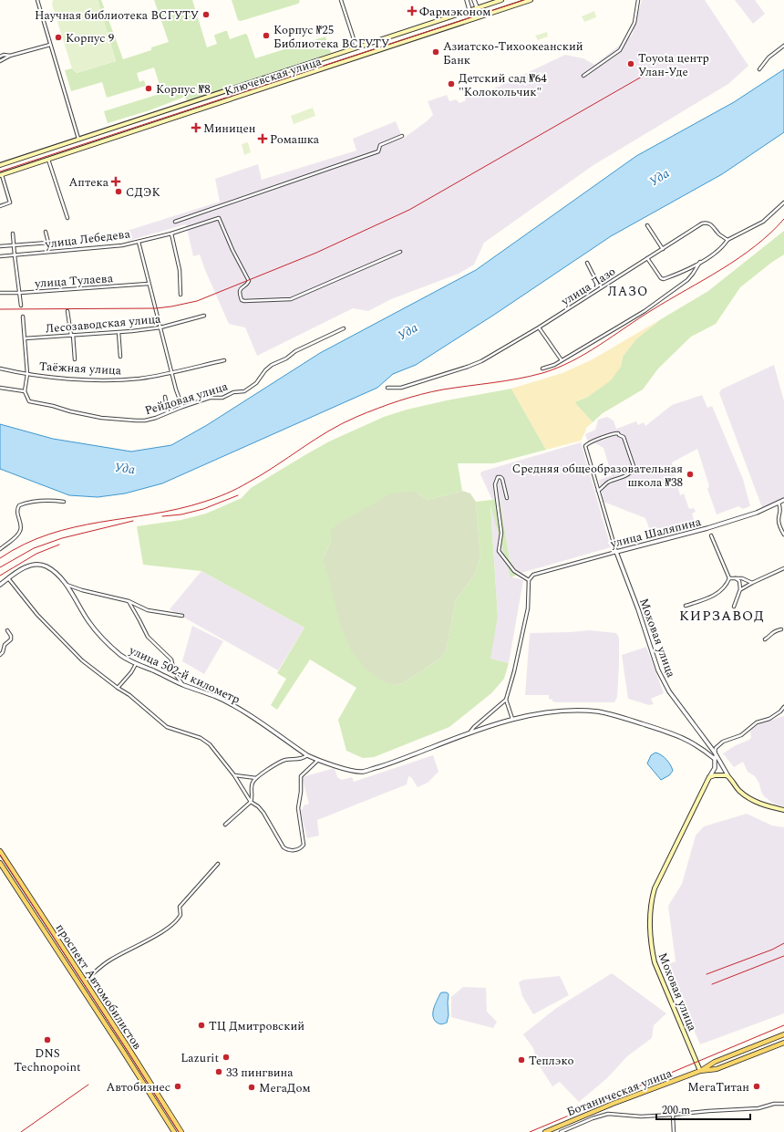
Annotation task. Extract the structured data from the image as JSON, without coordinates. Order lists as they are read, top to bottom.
{
  "streets": {
    "main road": [
      "Ключевская улица",
      "Моховая улица",
      "проспект Автомобилистов",
      "Ботаническая улица"
    ],
    "street": [
      "улица Лебедева",
      "улица Тулаева",
      "улица Лазо",
      "Лесозаводская улица",
      "Таёжная улица",
      "Рейдовая улица",
      "улица Шаляпина",
      "улица 502-й километр"
    ]
  },
  "crossings": [
    ["улица Шаляпина", "Моховая улица"],
    ["Моховая улица", "Ботаническая улица"]
  ],
  "districts": ["ЛАЗО", "КИРЗАВОД"],
  "water": ["Уда"],
  "places": {
    "health": [
      "Фармэконом",
      "Миницен",
      "Ромашка",
      "Аптека"
    ],
    "other": [
      "Научная библиотека ВСГУТУ",
      "Корпус №25 Библиотека ВСГУТУ",
      "Корпус 9",
      "Азиатско-Тихоокеанский Банк",
      "Toyota центр Улан-Уде",
      "Детский сад №64 \"Колокольчик\"",
      "Корпус №8",
      "СДЭК",
      "Средняя общеобразовательная школа №38",
      "ТЦ Дмитровский",
      "DNS Technopoint",
      "Lazurit",
      "Теплэко",
      "33 пингвина",
      "Автобизнес",
      "МегаТитан",
      "МегаДом"
    ]
  },
  "scale_bar": "200 m"
}
